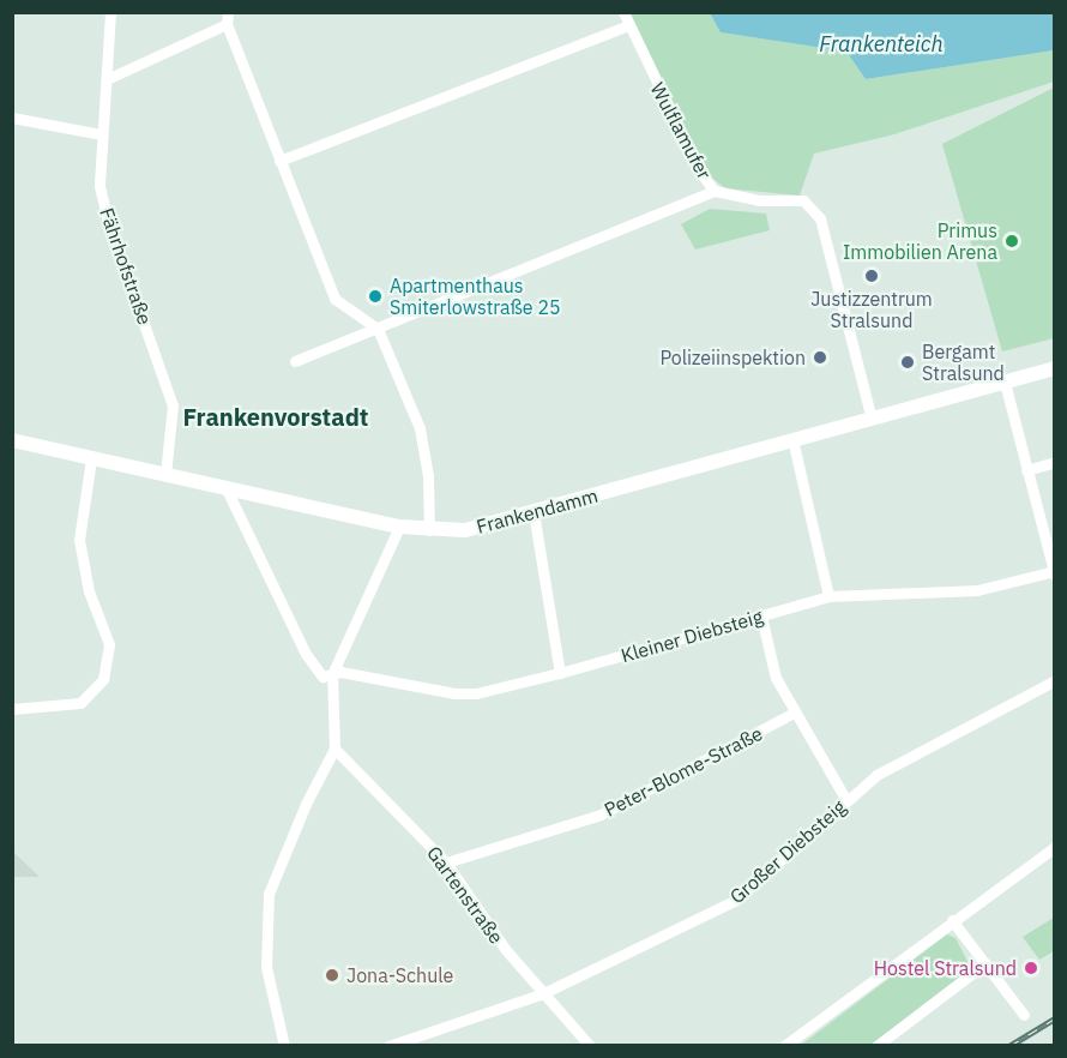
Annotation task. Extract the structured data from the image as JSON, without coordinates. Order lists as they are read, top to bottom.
{
  "streets": {
    "street": [
      "Wulflamufer",
      "Fährhofstraße",
      "Frankendamm",
      "Kleiner Diebsteig",
      "Peter-Blome-Straße",
      "Großer Diebsteig",
      "Gartenstraße"
    ]
  },
  "crossings": [
    ["Wulflamufer", "Frankendamm"],
    ["Fährhofstraße", "Frankendamm"],
    ["Peter-Blome-Straße", "Gartenstraße"],
    ["Großer Diebsteig", "Gartenstraße"]
  ],
  "districts": ["Frankenvorstadt"],
  "water": ["Frankenteich"],
  "places": [
    "Primus Immobilien Arena",
    "Justizzentrum Stralsund",
    "Apartmenthaus Smiterlowstraße 25",
    "Polizeiinspektion",
    "Bergamt Stralsund",
    "Hostel Stralsund",
    "Jona-Schule"
  ]
}
